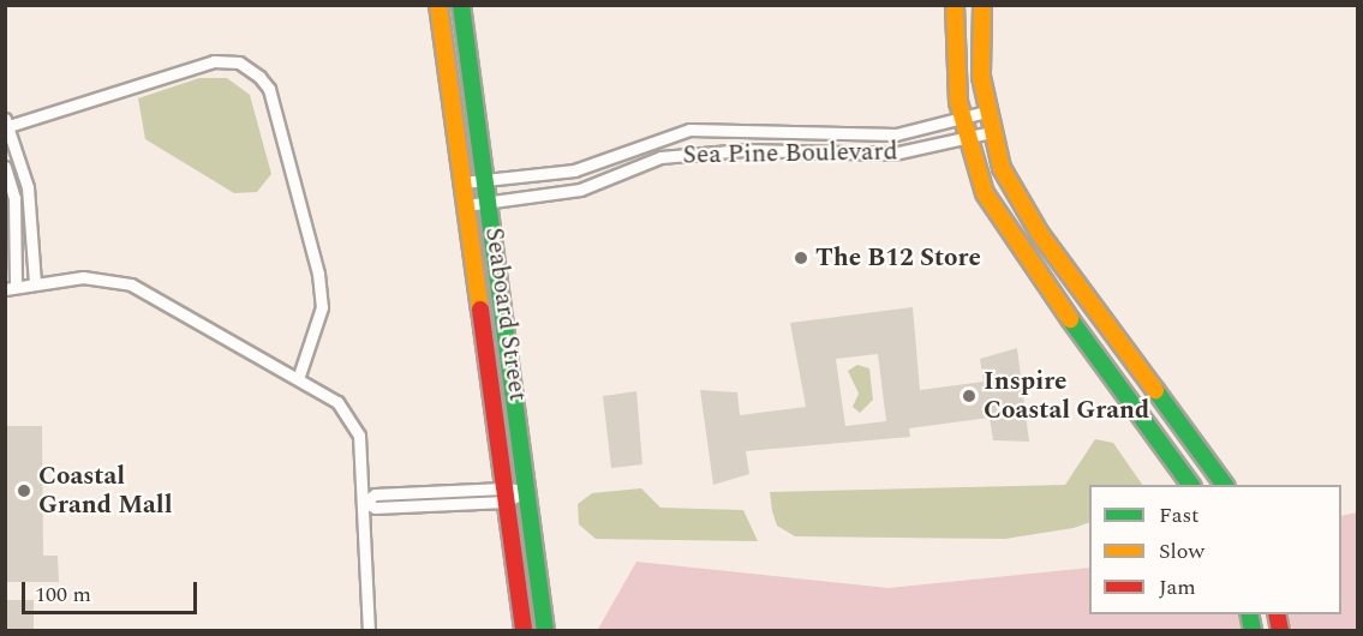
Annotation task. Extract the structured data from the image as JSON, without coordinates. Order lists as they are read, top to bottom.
{
  "streets": {
    "street": ["Sea Pine Boulevard", "Seaboard Street"]
  },
  "crossings": [
    ["Sea Pine Boulevard", "Seaboard Street"]
  ],
  "places": ["The B12 Store", "Inspire Coastal Grand", "Coastal Grand Mall"],
  "legend": ["Fast", "Slow", "Jam"],
  "scale_bar": "100 m"
}
